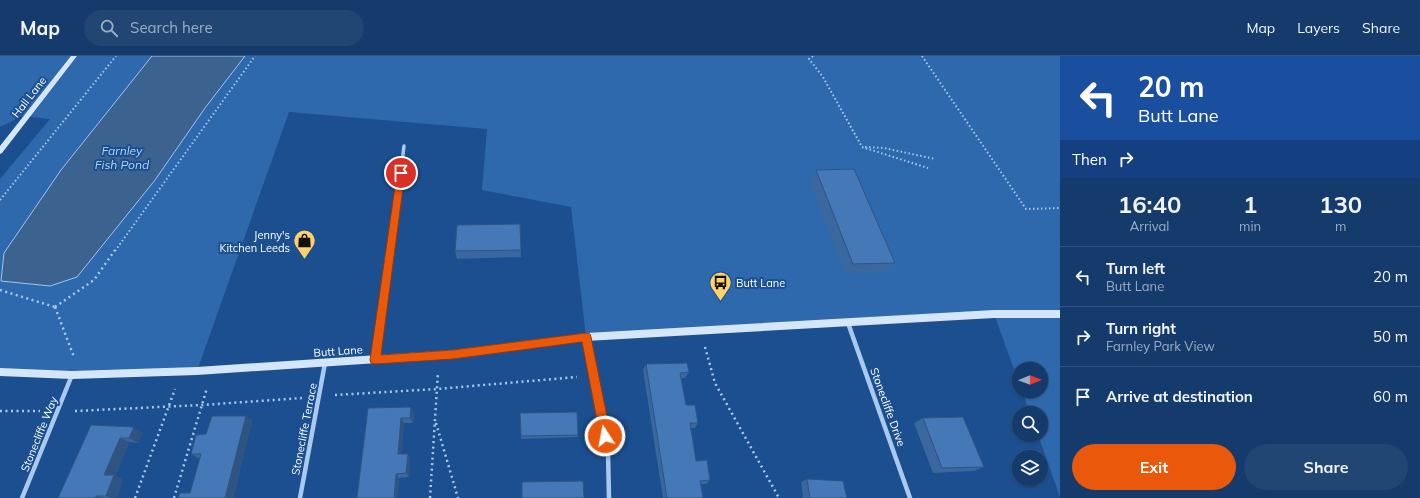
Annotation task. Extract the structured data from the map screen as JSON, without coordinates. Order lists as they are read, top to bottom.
{
  "streets": {
    "street": [
      "Hall Lane",
      "Butt Lane",
      "Stonecliffe Drive",
      "Stonecliffe Terrace",
      "Stonecliffe Way"
    ]
  },
  "crossings": [
    ["Butt Lane", "Stonecliffe Drive"],
    ["Butt Lane", "Stonecliffe Terrace"],
    ["Butt Lane", "Stonecliffe Way"]
  ],
  "water": ["Farnley Fish Pond"],
  "places": {
    "shop": ["Jenny's Kitchen Leeds"],
    "bus stop": ["Butt Lane"]
  },
  "north": "right",
  "page": {
    "header": "Map",
    "search": "Search here",
    "nav": ["Map", "Layers", "Share"],
    "turn": ["20 m", "Butt Lane"],
    "then": "Then",
    "eta": [
      "16:40",
      "Arrival",
      "1",
      "min",
      "130",
      "m"
    ],
    "list": [
      {
        "name": "Turn left",
        "note": "Butt Lane",
        "value": "20 m"
      },
      {
        "name": "Turn right",
        "note": "Farnley Park View",
        "value": "50 m"
      },
      {
        "name": "Arrive at destination",
        "value": "60 m"
      }
    ],
    "buttons": ["Exit", "Share"]
  }
}
